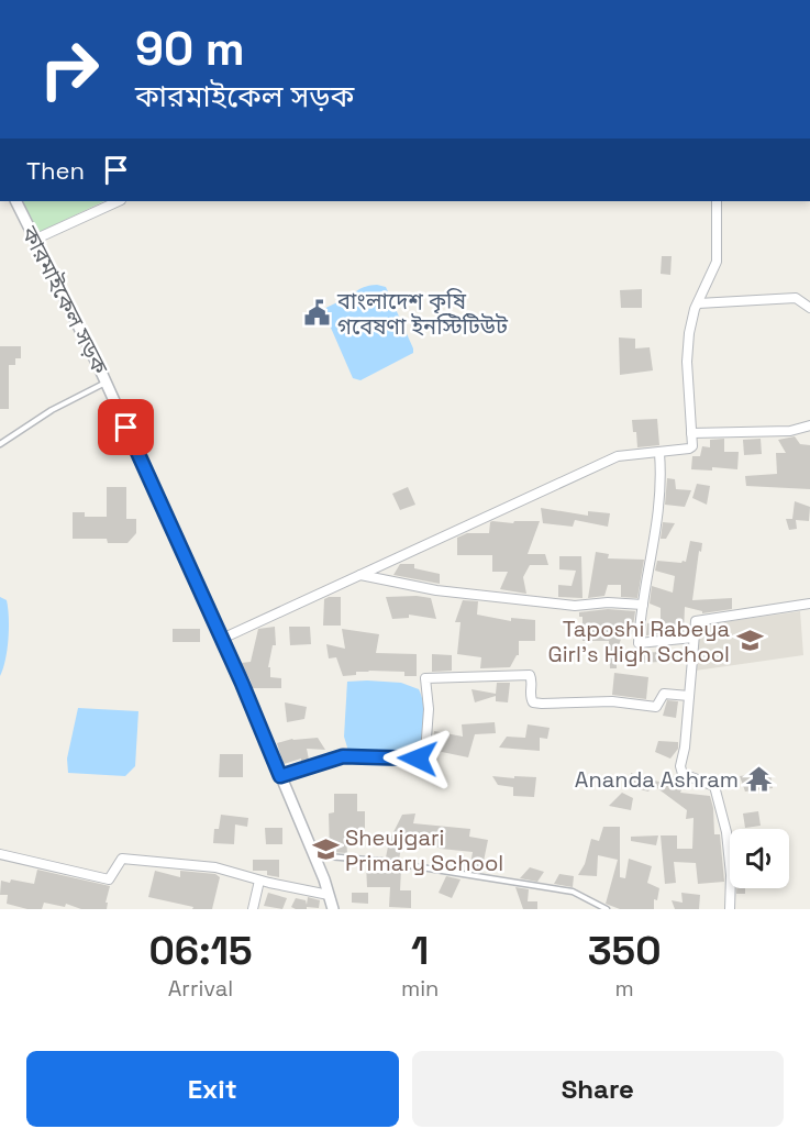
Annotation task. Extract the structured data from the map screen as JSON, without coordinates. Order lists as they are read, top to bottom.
{
  "streets": {
    "street": ["কারমাইকেল সড়ক"]
  },
  "places": {
    "public building": ["বাংলাদেশ কৃষি গবেষণা ইনস্টিটিউট"],
    "school or university": ["Taposhi Rabeya Girl's High School", "Sheujgari Primary School"],
    "temple": ["Ananda Ashram"]
  },
  "page": {
    "turn": ["90 m", "কারমাইকেল সড়ক"],
    "then": "Then",
    "eta": [
      "06:15",
      "Arrival",
      "1",
      "min",
      "350",
      "m"
    ],
    "buttons": ["Exit", "Share"]
  }
}
